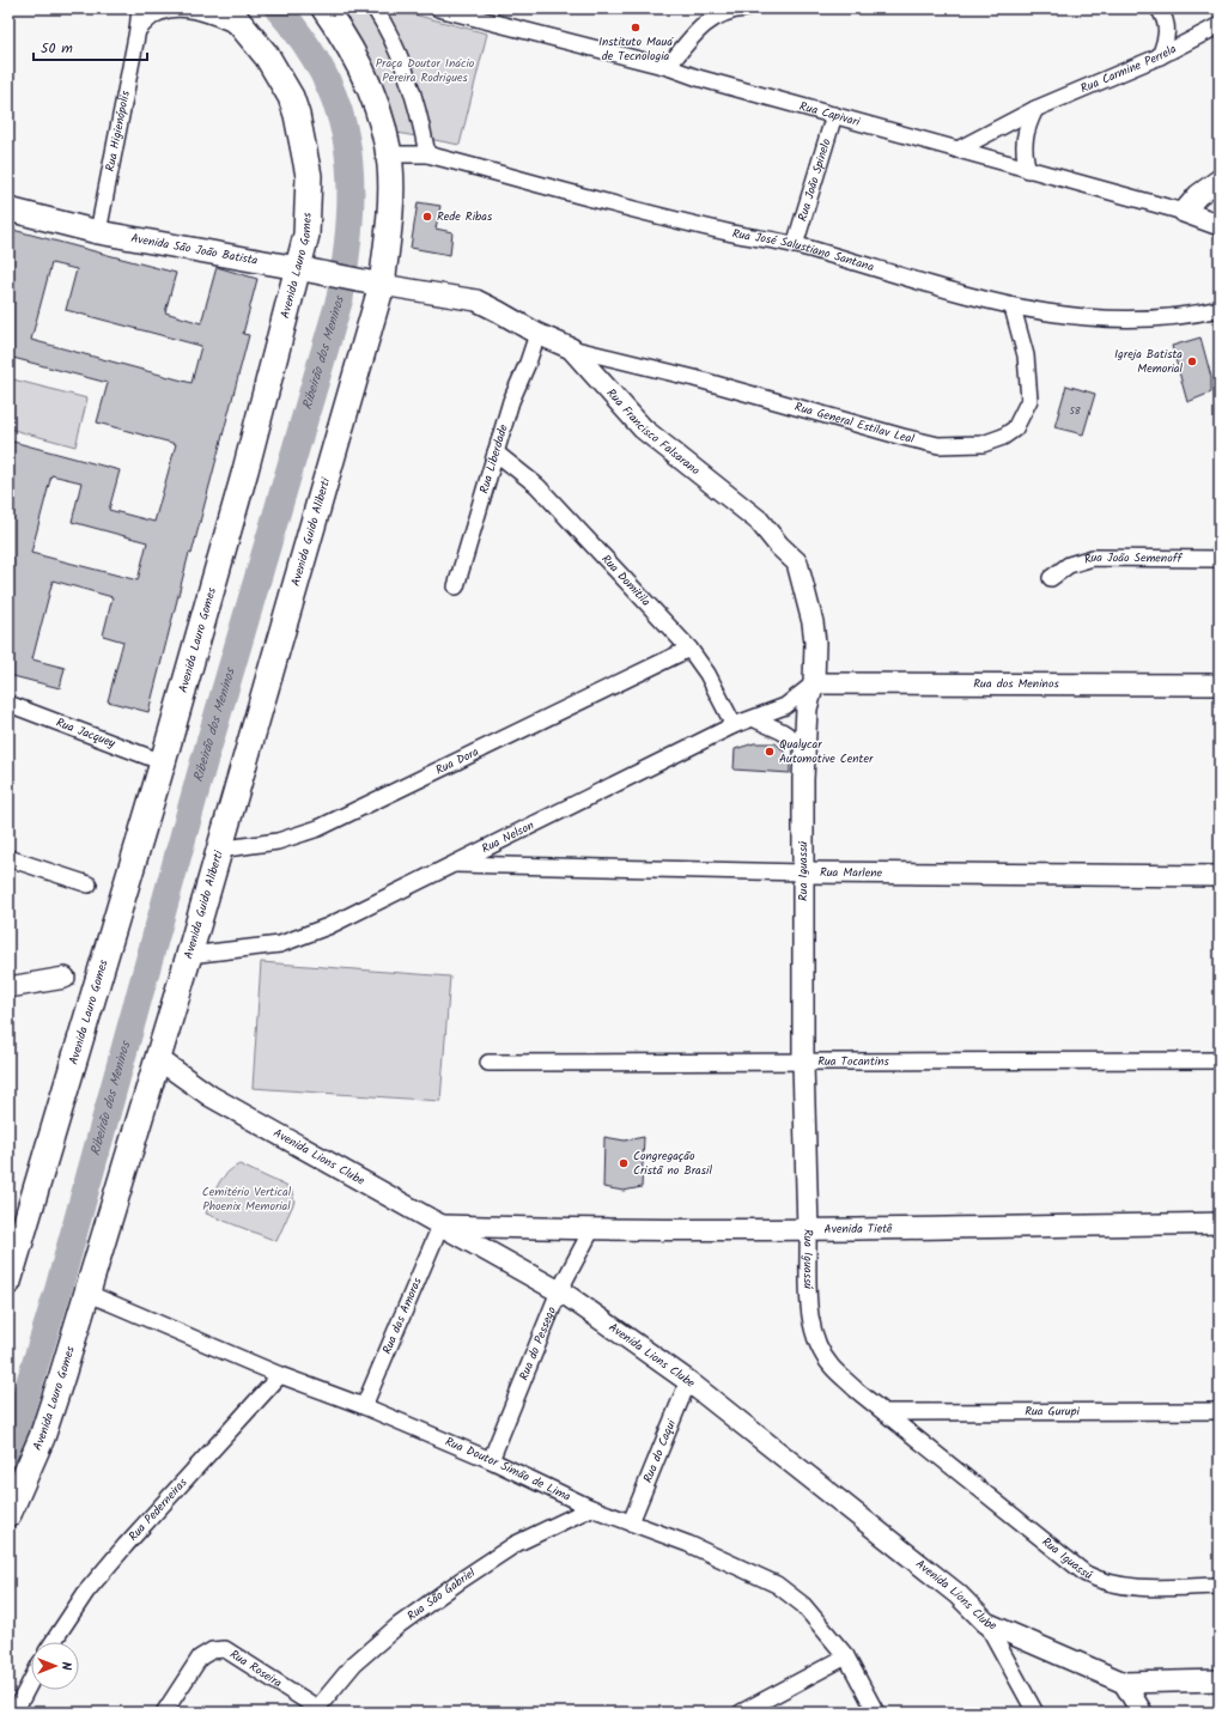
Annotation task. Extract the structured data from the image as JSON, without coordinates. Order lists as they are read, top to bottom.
{
  "streets": {
    "main road": ["Avenida São João Batista", "Avenida Lauro Gomes", "Avenida Guido Aliberti"],
    "street": [
      "Rua Carmine Perrela",
      "Rua Capivari",
      "Rua Higienópolis",
      "Rua João Spinelo",
      "Rua José Salustiano Santana",
      "Rua General Estilav Leal",
      "Rua Francisco Falsarano",
      "Rua Liberdade",
      "Rua João Semenoff",
      "Rua Domitila",
      "Rua dos Meninos",
      "Rua Jacquey",
      "Rua Dora",
      "Rua Nelson",
      "Rua Iguassú",
      "Rua Marlene",
      "Rua Tocantins",
      "Avenida Lions Clube",
      "Avenida Tietê",
      "Rua das Amoras",
      "Rua do Pessego",
      "Rua Gurupi",
      "Rua do Caqui",
      "Rua Doutor Simão de Lima",
      "Rua Pederneiras",
      "Rua São Gabriel",
      "Rua Roseira"
    ]
  },
  "crossings": [
    ["Rua Carmine Perrela", "Rua Capivari"],
    ["Rua Capivari", "Rua João Spinelo"],
    ["Rua Higienópolis", "Avenida São João Batista"],
    ["Rua João Spinelo", "Rua José Salustiano Santana"],
    ["Avenida São João Batista", "Avenida Lauro Gomes"],
    ["Avenida São João Batista", "Rua Francisco Falsarano"],
    ["Avenida São João Batista", "Avenida Guido Aliberti"],
    ["Rua José Salustiano Santana", "Rua General Estilav Leal"],
    ["Rua José Salustiano Santana", "Avenida Guido Aliberti"],
    ["Avenida Lauro Gomes", "Avenida Guido Aliberti"],
    ["Avenida Lauro Gomes", "Rua Jacquey"],
    ["Avenida Lauro Gomes", "Avenida Lions Clube"],
    ["Avenida Lauro Gomes", "Rua Doutor Simão de Lima"],
    ["Rua General Estilav Leal", "Rua Francisco Falsarano"],
    ["Rua Francisco Falsarano", "Rua Liberdade"],
    ["Rua Francisco Falsarano", "Avenida Guido Aliberti"],
    ["Rua Francisco Falsarano", "Rua dos Meninos"],
    ["Rua Francisco Falsarano", "Rua Nelson"],
    ["Rua Francisco Falsarano", "Rua Iguassú"],
    ["Rua Liberdade", "Rua Domitila"],
    ["Avenida Guido Aliberti", "Rua Dora"],
    ["Avenida Guido Aliberti", "Rua Nelson"],
    ["Avenida Guido Aliberti", "Avenida Lions Clube"],
    ["Rua Domitila", "Rua Dora"],
    ["Rua Domitila", "Rua Nelson"],
    ["Rua dos Meninos", "Rua Nelson"],
    ["Rua dos Meninos", "Rua Iguassú"],
    ["Rua Nelson", "Rua Iguassú"],
    ["Rua Nelson", "Rua Marlene"],
    ["Rua Iguassú", "Rua Marlene"],
    ["Rua Iguassú", "Rua Tocantins"],
    ["Rua Iguassú", "Avenida Tietê"],
    ["Rua Iguassú", "Rua Gurupi"],
    ["Avenida Lions Clube", "Avenida Tietê"],
    ["Avenida Lions Clube", "Rua das Amoras"],
    ["Avenida Lions Clube", "Rua do Pessego"],
    ["Avenida Lions Clube", "Rua do Caqui"],
    ["Avenida Tietê", "Rua das Amoras"],
    ["Avenida Tietê", "Rua do Pessego"],
    ["Rua das Amoras", "Rua Doutor Simão de Lima"],
    ["Rua do Pessego", "Rua Doutor Simão de Lima"],
    ["Rua do Caqui", "Rua Doutor Simão de Lima"],
    ["Rua Doutor Simão de Lima", "Rua Pederneiras"],
    ["Rua Doutor Simão de Lima", "Rua São Gabriel"],
    ["Rua São Gabriel", "Rua Roseira"]
  ],
  "water": ["Ribeirão dos Meninos"],
  "parks": ["Praça Doutor Inácio Pereira Rodrigues", "Cemitério Vertical Phoenix Memorial"],
  "places": [
    "Instituto Mauá de Tecnologia",
    "Rede Ribas",
    "Igreja Batista Memorial",
    "Qualycar Automotive Center",
    "Congregação Cristã no Brasil"
  ],
  "house_numbers": ["58"],
  "scale_bar": "50 m",
  "north": "right"
}
